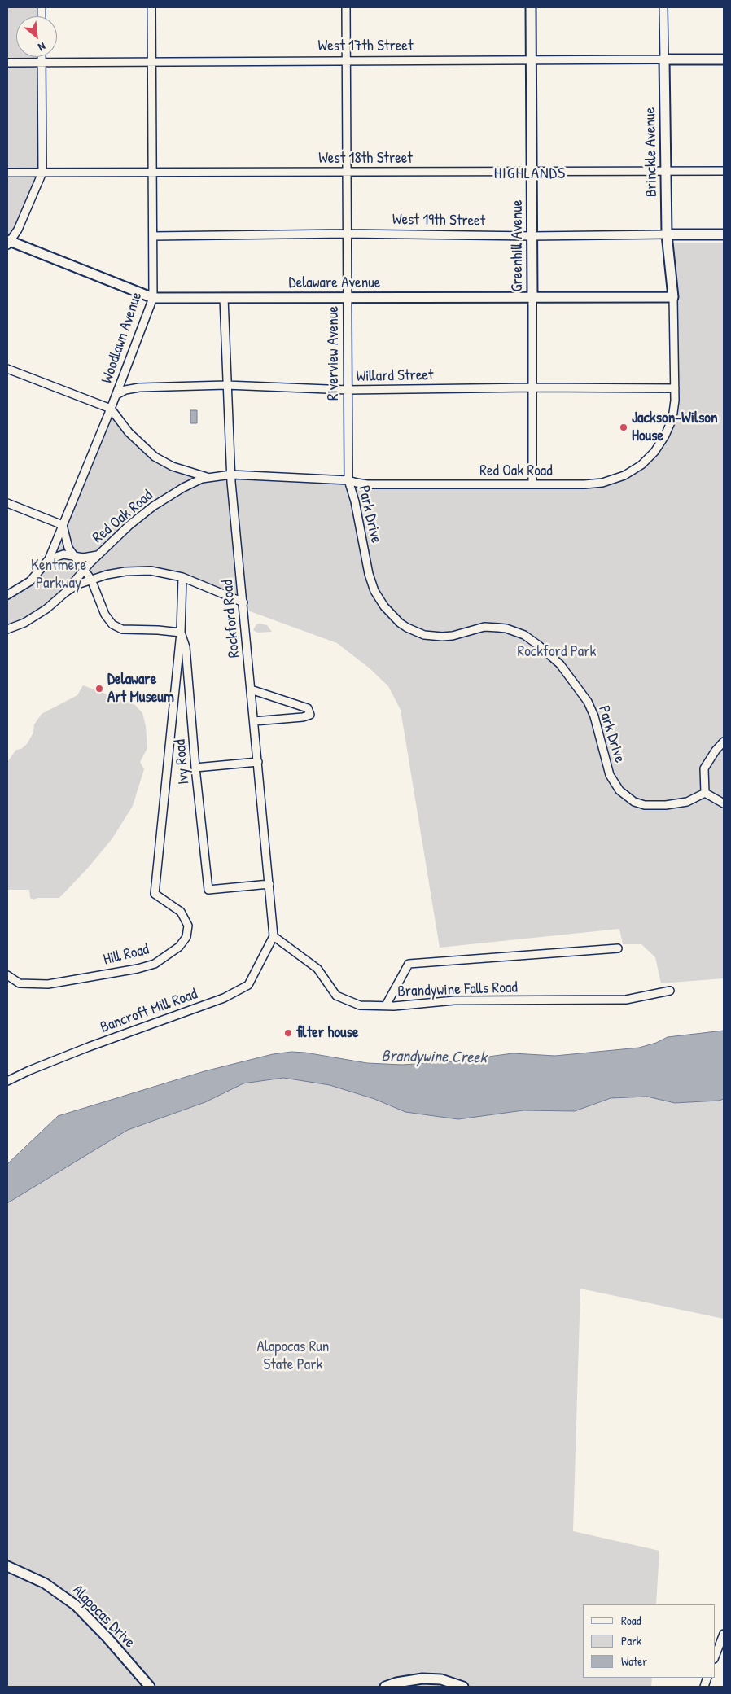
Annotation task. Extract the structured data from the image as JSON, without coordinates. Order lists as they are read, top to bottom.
{
  "streets": {
    "street": [
      "West 17th Street",
      "Brinckle Avenue",
      "West 18th Street",
      "West 19th Street",
      "Greenhill Avenue",
      "Delaware Avenue",
      "Woodlawn Avenue",
      "Riverview Avenue",
      "Willard Street",
      "Red Oak Road",
      "Park Drive",
      "Rockford Road",
      "Ivy Road",
      "Hill Road",
      "Brandywine Falls Road",
      "Bancroft Mill Road",
      "Alapocas Drive"
    ]
  },
  "crossings": [
    ["West 17th Street", "Brinckle Avenue"],
    ["West 17th Street", "Greenhill Avenue"],
    ["West 17th Street", "Woodlawn Avenue"],
    ["West 17th Street", "Riverview Avenue"],
    ["Brinckle Avenue", "West 18th Street"],
    ["Brinckle Avenue", "West 19th Street"],
    ["Brinckle Avenue", "Delaware Avenue"],
    ["Brinckle Avenue", "Red Oak Road"],
    ["West 18th Street", "Greenhill Avenue"],
    ["West 18th Street", "Woodlawn Avenue"],
    ["West 18th Street", "Riverview Avenue"],
    ["West 19th Street", "Greenhill Avenue"],
    ["West 19th Street", "Woodlawn Avenue"],
    ["West 19th Street", "Riverview Avenue"],
    ["Greenhill Avenue", "Delaware Avenue"],
    ["Greenhill Avenue", "Willard Street"],
    ["Greenhill Avenue", "Red Oak Road"],
    ["Delaware Avenue", "Woodlawn Avenue"],
    ["Delaware Avenue", "Riverview Avenue"],
    ["Delaware Avenue", "Red Oak Road"],
    ["Delaware Avenue", "Rockford Road"],
    ["Woodlawn Avenue", "Willard Street"],
    ["Woodlawn Avenue", "Red Oak Road"],
    ["Riverview Avenue", "Willard Street"],
    ["Riverview Avenue", "Red Oak Road"],
    ["Riverview Avenue", "Park Drive"],
    ["Willard Street", "Red Oak Road"],
    ["Willard Street", "Rockford Road"],
    ["Red Oak Road", "Park Drive"],
    ["Red Oak Road", "Rockford Road"],
    ["Rockford Road", "Ivy Road"],
    ["Rockford Road", "Brandywine Falls Road"],
    ["Rockford Road", "Bancroft Mill Road"],
    ["Ivy Road", "Hill Road"],
    ["Brandywine Falls Road", "Bancroft Mill Road"]
  ],
  "districts": ["HIGHLANDS"],
  "water": ["Brandywine Creek"],
  "parks": ["Kentmere Parkway", "Rockford Park", "Alapocas Run State Park"],
  "places": ["Jackson-Wilson House", "Delaware Art Museum", "filter house"],
  "legend": ["Road", "Park", "Water"],
  "north": "bottom right"
}
